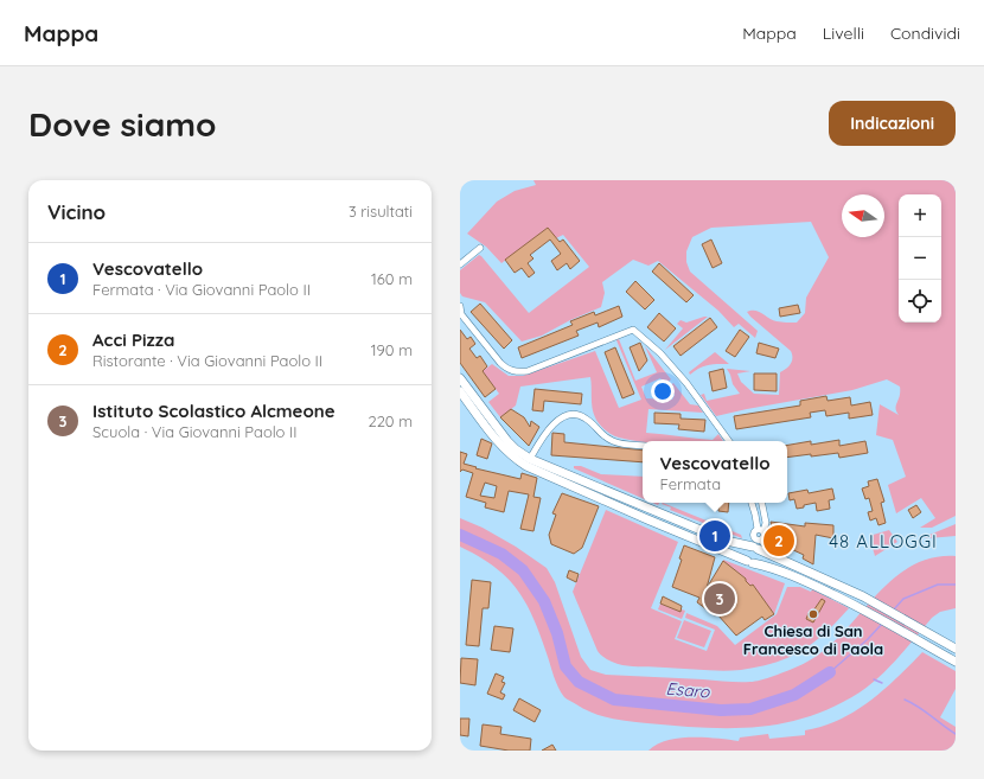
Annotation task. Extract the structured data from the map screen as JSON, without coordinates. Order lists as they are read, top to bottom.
{
  "districts": ["48 ALLOGGI"],
  "water": ["Esaro"],
  "places": ["Chiesa di San Francesco di Paola"],
  "north": "left",
  "page": {
    "header": "Mappa",
    "nav": ["Mappa", "Livelli", "Condividi"],
    "buttons": "Indicazioni",
    "title": "Dove siamo",
    "heading": ["Vicino", "3 risultati"],
    "map_buttons": ["+", "−"],
    "list": [
      {
        "mark": "1",
        "name": "Vescovatello",
        "note": "Fermata · Via Giovanni Paolo II",
        "value": "160 m"
      },
      {
        "mark": "2",
        "name": "Acci Pizza",
        "note": "Ristorante · Via Giovanni Paolo II",
        "value": "190 m"
      },
      {
        "mark": "3",
        "name": "Istituto Scolastico Alcmeone",
        "note": "Scuola · Via Giovanni Paolo II",
        "value": "220 m"
      }
    ],
    "popup": ["Vescovatello", "Fermata"],
    "pins": ["1", "2", "3"]
  }
}
